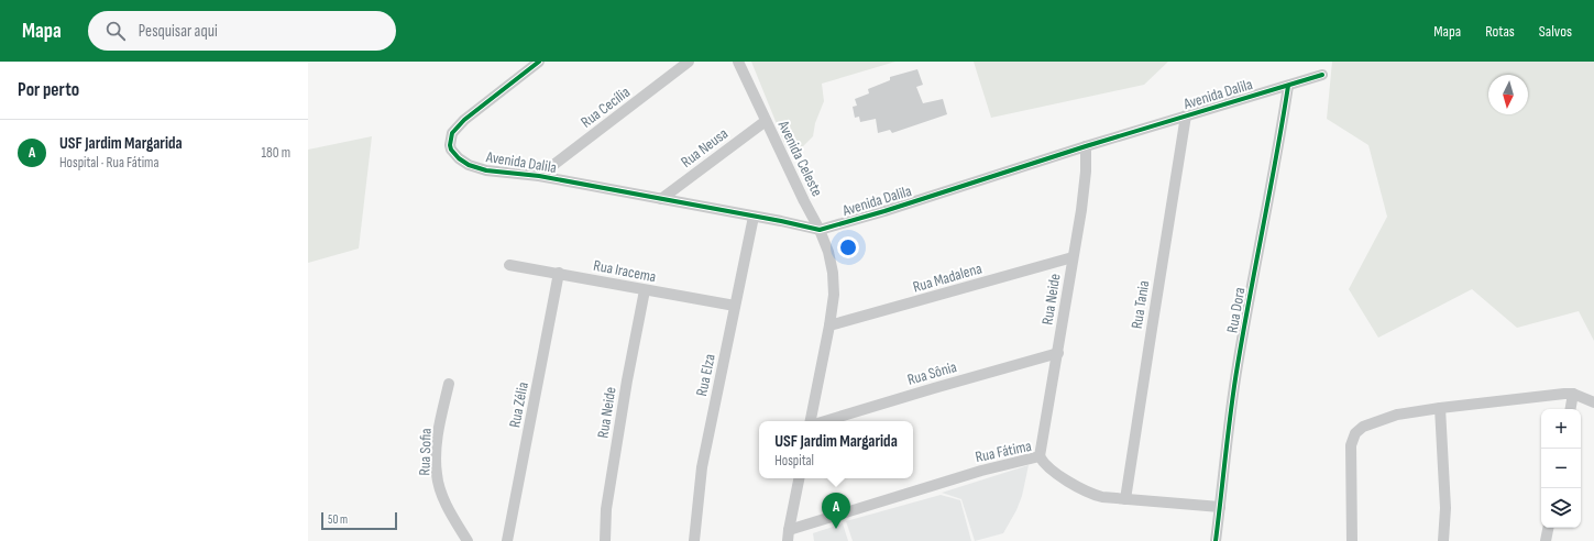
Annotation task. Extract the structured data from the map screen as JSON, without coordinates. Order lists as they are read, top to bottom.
{
  "streets": {
    "street": [
      "Avenida Dalila",
      "Rua Cecília",
      "Rua Neusa",
      "Avenida Celeste",
      "Rua Iracema",
      "Rua Madalena",
      "Rua Neide",
      "Rua Tania",
      "Rua Dora",
      "Rua Sônia",
      "Rua Elza",
      "Rua Zélia",
      "Rua Fátima",
      "Rua Sofia"
    ]
  },
  "crossings": [
    ["Avenida Dalila", "Rua Cecília"],
    ["Avenida Dalila", "Rua Neusa"],
    ["Avenida Dalila", "Avenida Celeste"],
    ["Avenida Dalila", "Rua Neide"],
    ["Avenida Dalila", "Rua Tania"],
    ["Avenida Dalila", "Rua Dora"],
    ["Avenida Dalila", "Rua Elza"],
    ["Rua Neusa", "Avenida Celeste"],
    ["Avenida Celeste", "Rua Madalena"],
    ["Rua Iracema", "Rua Neide"],
    ["Rua Iracema", "Rua Elza"],
    ["Rua Iracema", "Rua Zélia"],
    ["Rua Madalena", "Rua Neide"],
    ["Rua Neide", "Rua Sônia"],
    ["Rua Neide", "Rua Fátima"],
    ["Rua Tania", "Rua Fátima"],
    ["Rua Dora", "Rua Fátima"]
  ],
  "scale_bar": "50 m",
  "north": "bottom",
  "page": {
    "header": "Mapa",
    "search": "Pesquisar aqui",
    "nav": ["Mapa", "Rotas", "Salvos"],
    "heading": "Por perto",
    "list": [
      {
        "mark": "A",
        "name": "USF Jardim Margarida",
        "note": "Hospital · Rua Fátima",
        "value": "180 m"
      }
    ],
    "map_buttons": ["+", "−"],
    "popup": ["USF Jardim Margarida", "Hospital"],
    "pins": "A",
    "scale": "50 m"
  }
}
